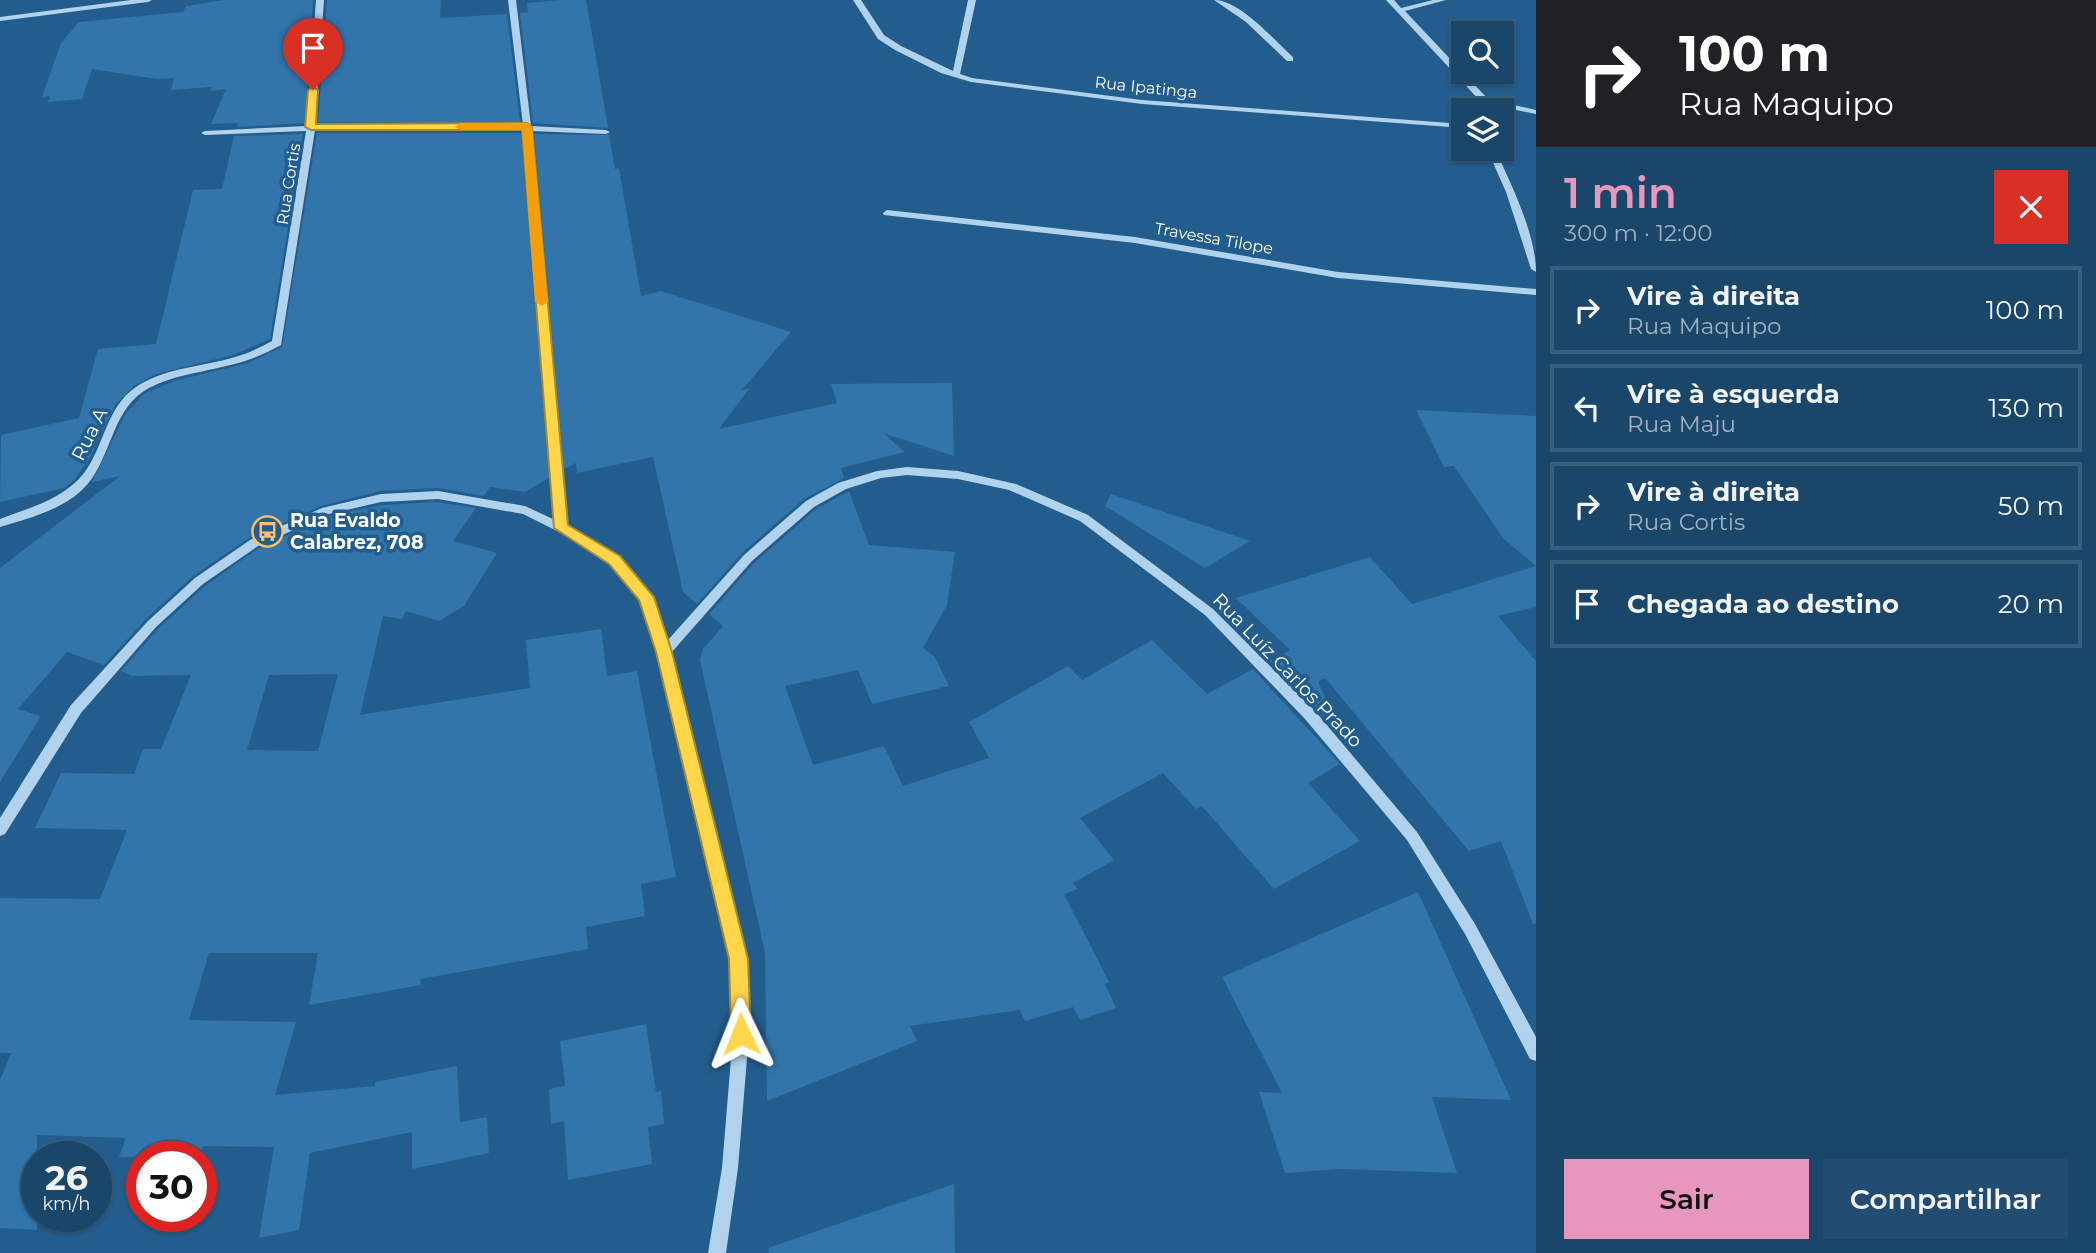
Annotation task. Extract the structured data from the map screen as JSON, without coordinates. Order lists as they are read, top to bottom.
{
  "streets": {
    "street": [
      "Rua Ipatinga",
      "Rua Cortis",
      "Travessa Tilope",
      "Rua A",
      "Rua Luíz Carlos Prado"
    ]
  },
  "crossings": [
    ["Rua Cortis", "Rua A"]
  ],
  "places": {
    "bus stop": ["Rua Evaldo Calabrez, 708"]
  },
  "page": {
    "turn": ["100 m", "Rua Maquipo"],
    "heading": ["1 min", "300 m · 12:00"],
    "list": [
      {
        "name": "Vire à direita",
        "note": "Rua Maquipo",
        "value": "100 m"
      },
      {
        "name": "Vire à esquerda",
        "note": "Rua Maju",
        "value": "130 m"
      },
      {
        "name": "Vire à direita",
        "note": "Rua Cortis",
        "value": "50 m"
      },
      {
        "name": "Chegada ao destino",
        "value": "20 m"
      }
    ],
    "speed": "26 km/h",
    "limit": "30",
    "buttons": ["Sair", "Compartilhar"]
  }
}
